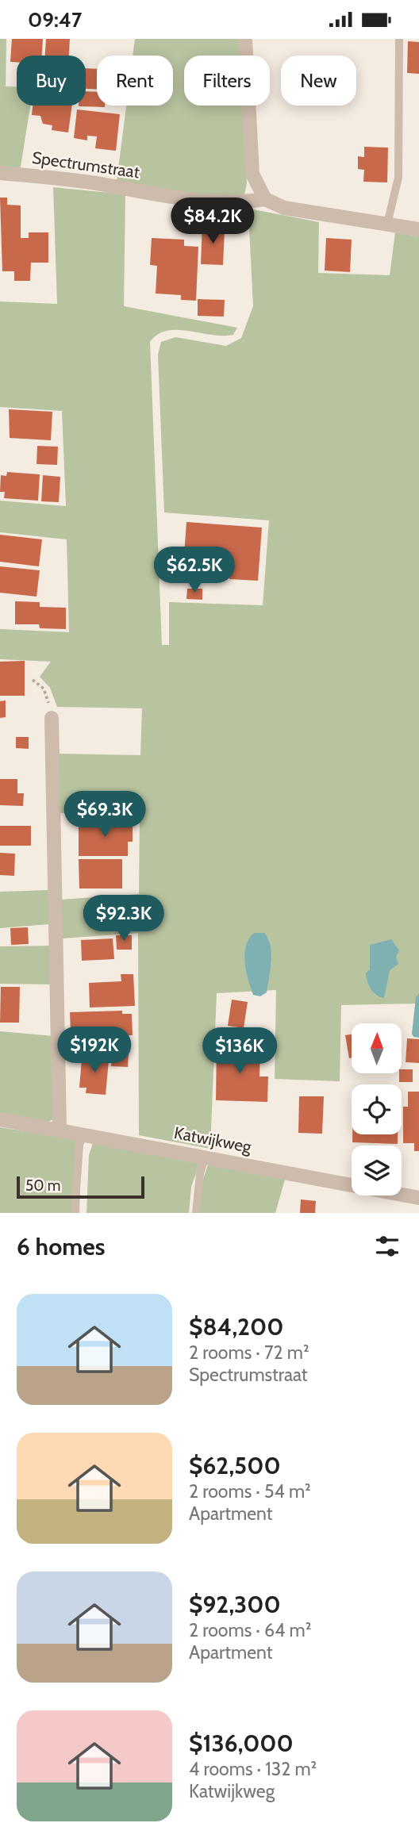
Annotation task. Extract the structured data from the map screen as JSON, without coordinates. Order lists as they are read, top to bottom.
{
  "streets": {
    "street": ["Spectrumstraat", "Katwijkweg"]
  },
  "scale_bar": "50 m",
  "north": "top",
  "page": {
    "status": "09:47",
    "chip": [
      "Buy",
      "Rent",
      "Filters",
      "New"
    ],
    "price": [
      "$84.2K",
      "$62.5K",
      "$69.3K",
      "$92.3K",
      "$192K",
      "$136K"
    ],
    "scale": "50 m",
    "heading": "6 homes",
    "list": [
      {
        "name": "$84,200",
        "note": "2 rooms · 72 m² · Spectrumstraat"
      },
      {
        "name": "$62,500",
        "note": "2 rooms · 54 m² · Apartment"
      },
      {
        "name": "$92,300",
        "note": "2 rooms · 64 m² · Apartment"
      },
      {
        "name": "$136,000",
        "note": "4 rooms · 132 m² · Katwijkweg"
      }
    ]
  }
}
